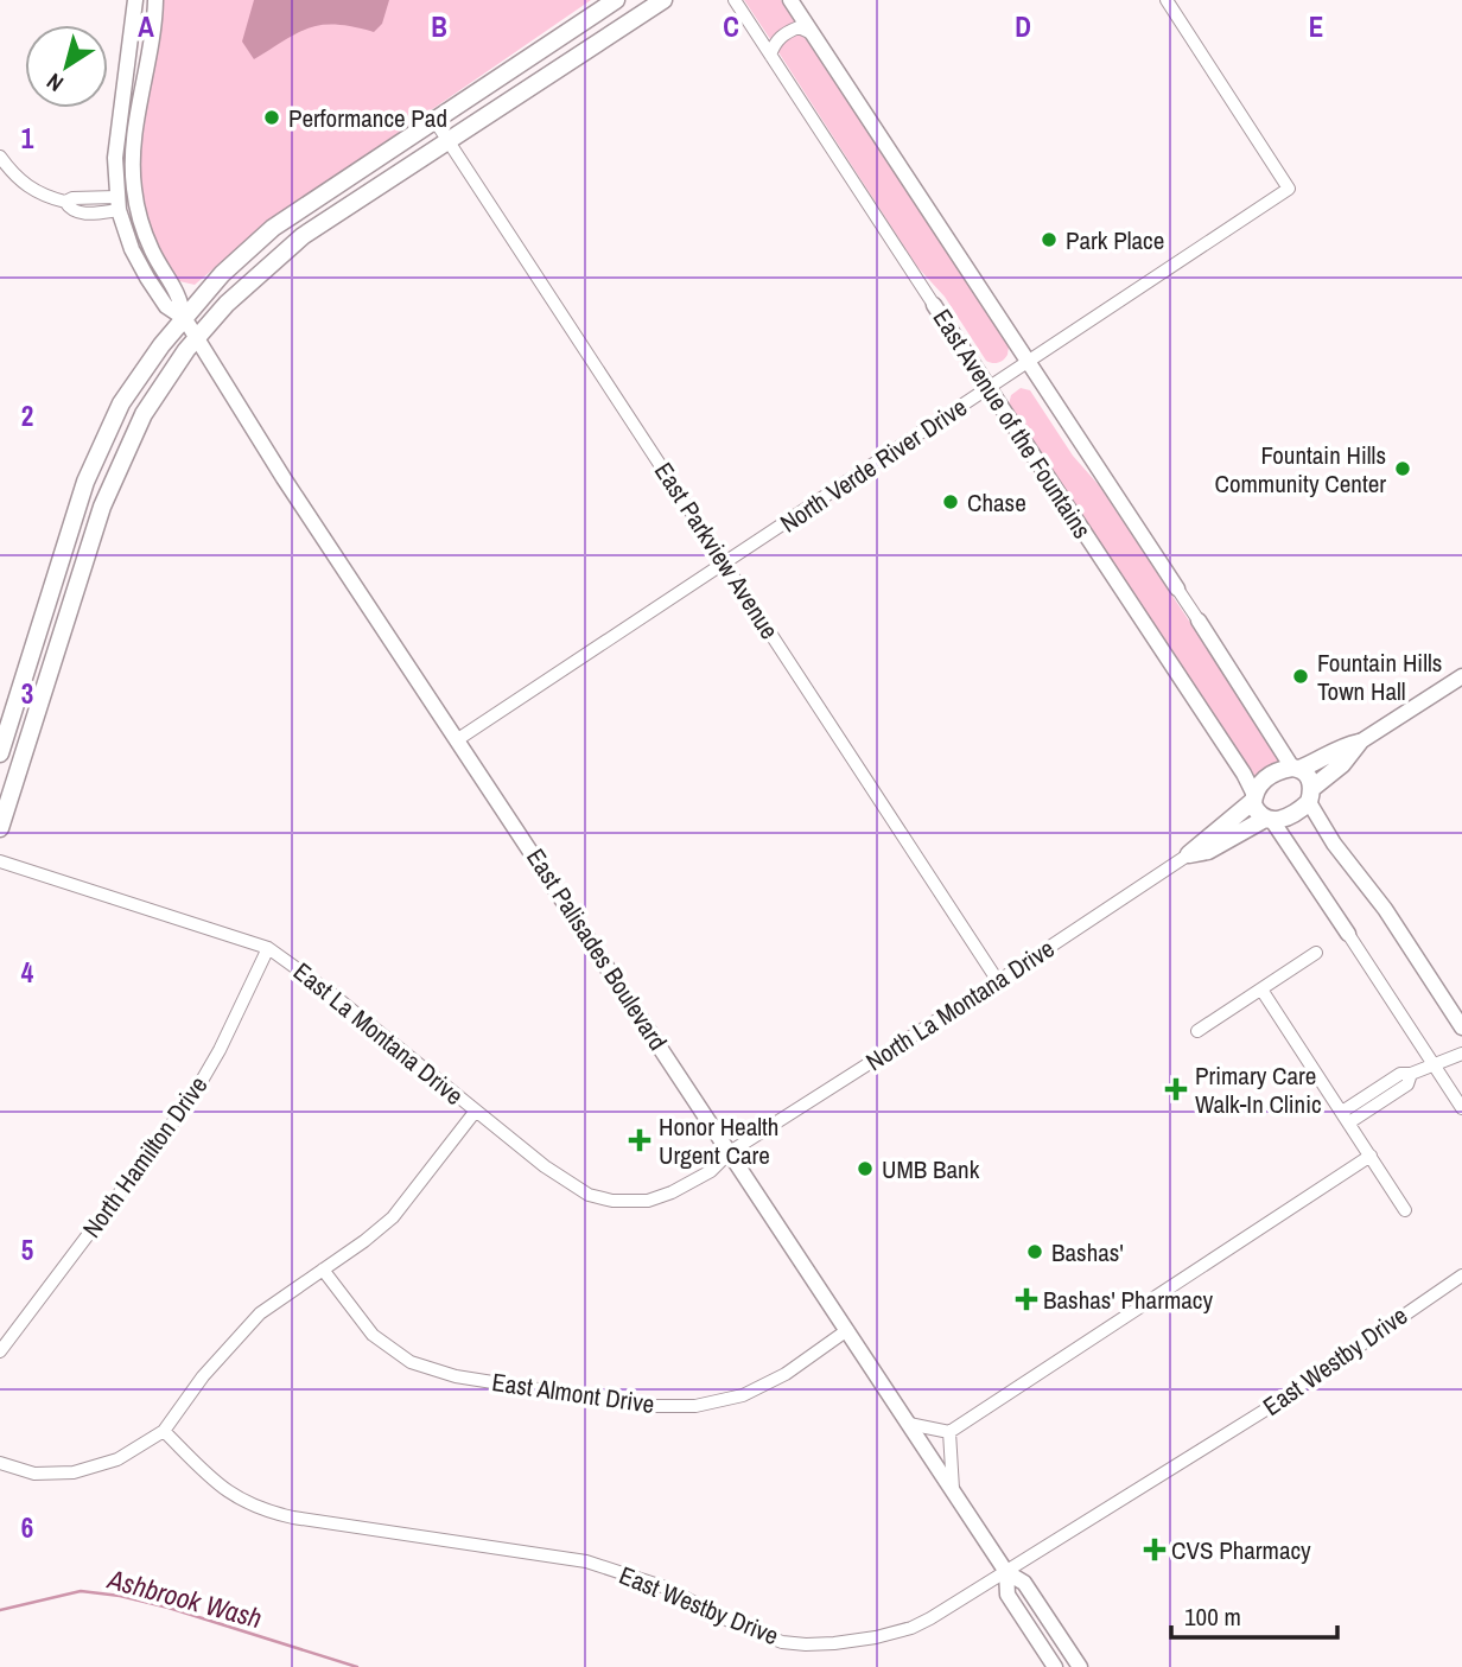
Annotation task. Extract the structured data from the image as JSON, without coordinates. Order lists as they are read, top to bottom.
{
  "streets": {
    "main road": ["North La Montana Drive"],
    "street": [
      "East Avenue of the Fountains",
      "North Verde River Drive",
      "East Parkview Avenue",
      "East Palisades Boulevard",
      "East La Montana Drive",
      "North Hamilton Drive",
      "East Westby Drive",
      "East Almont Drive"
    ]
  },
  "crossings": [
    ["East Avenue of the Fountains", "North Verde River Drive"],
    ["East Avenue of the Fountains", "North La Montana Drive"],
    ["North Verde River Drive", "East Parkview Avenue"],
    ["North Verde River Drive", "East Palisades Boulevard"],
    ["East Parkview Avenue", "North La Montana Drive"],
    ["East Palisades Boulevard", "North La Montana Drive"],
    ["East Palisades Boulevard", "East La Montana Drive"],
    ["East Palisades Boulevard", "East Westby Drive"],
    ["East Palisades Boulevard", "East Almont Drive"],
    ["North La Montana Drive", "East La Montana Drive"],
    ["East La Montana Drive", "North Hamilton Drive"]
  ],
  "water": ["Ashbrook Wash"],
  "places": {
    "other": [
      "Performance Pad",
      "Park Place",
      "Fountain Hills Community Center",
      "Chase",
      "Fountain Hills Town Hall",
      "UMB Bank",
      "Bashas'"
    ],
    "health": [
      "Primary Care Walk-In Clinic",
      "Honor Health Urgent Care",
      "Bashas' Pharmacy",
      "CVS Pharmacy"
    ]
  },
  "scale_bar": "100 m",
  "north": "bottom left",
  "grid": {
    "columns": [
      "A",
      "B",
      "C",
      "D",
      "E"
    ],
    "rows": [
      "1",
      "2",
      "3",
      "4",
      "5",
      "6"
    ]
  }
}
